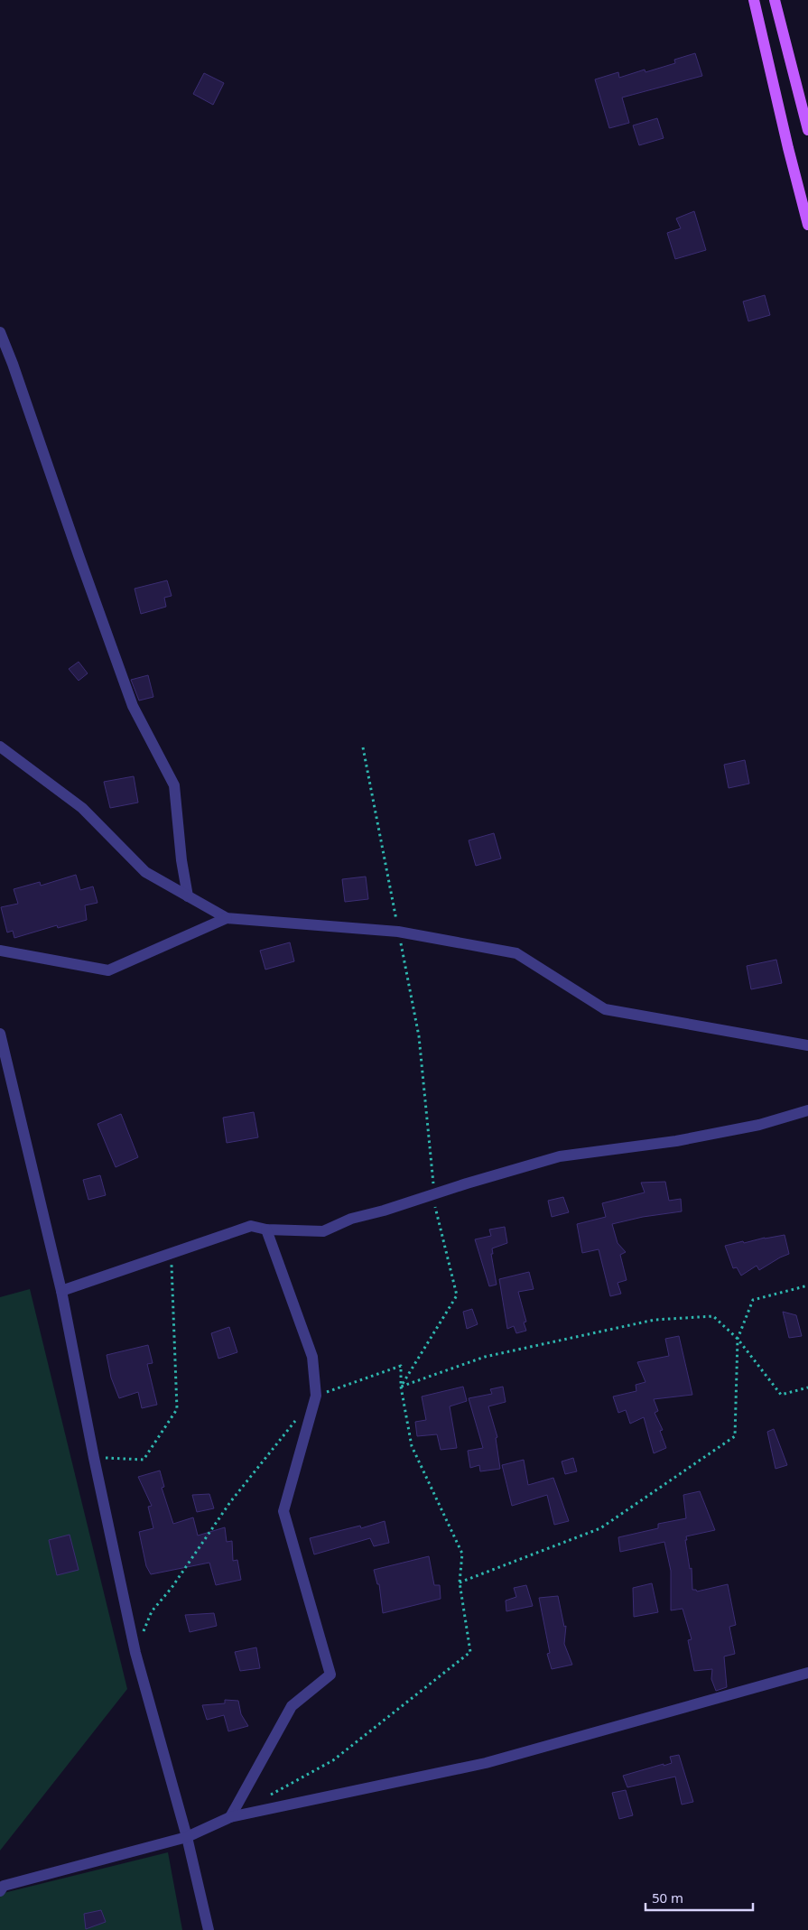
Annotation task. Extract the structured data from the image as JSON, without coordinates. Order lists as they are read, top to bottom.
{
  "scale_bar": "50 m"
}
